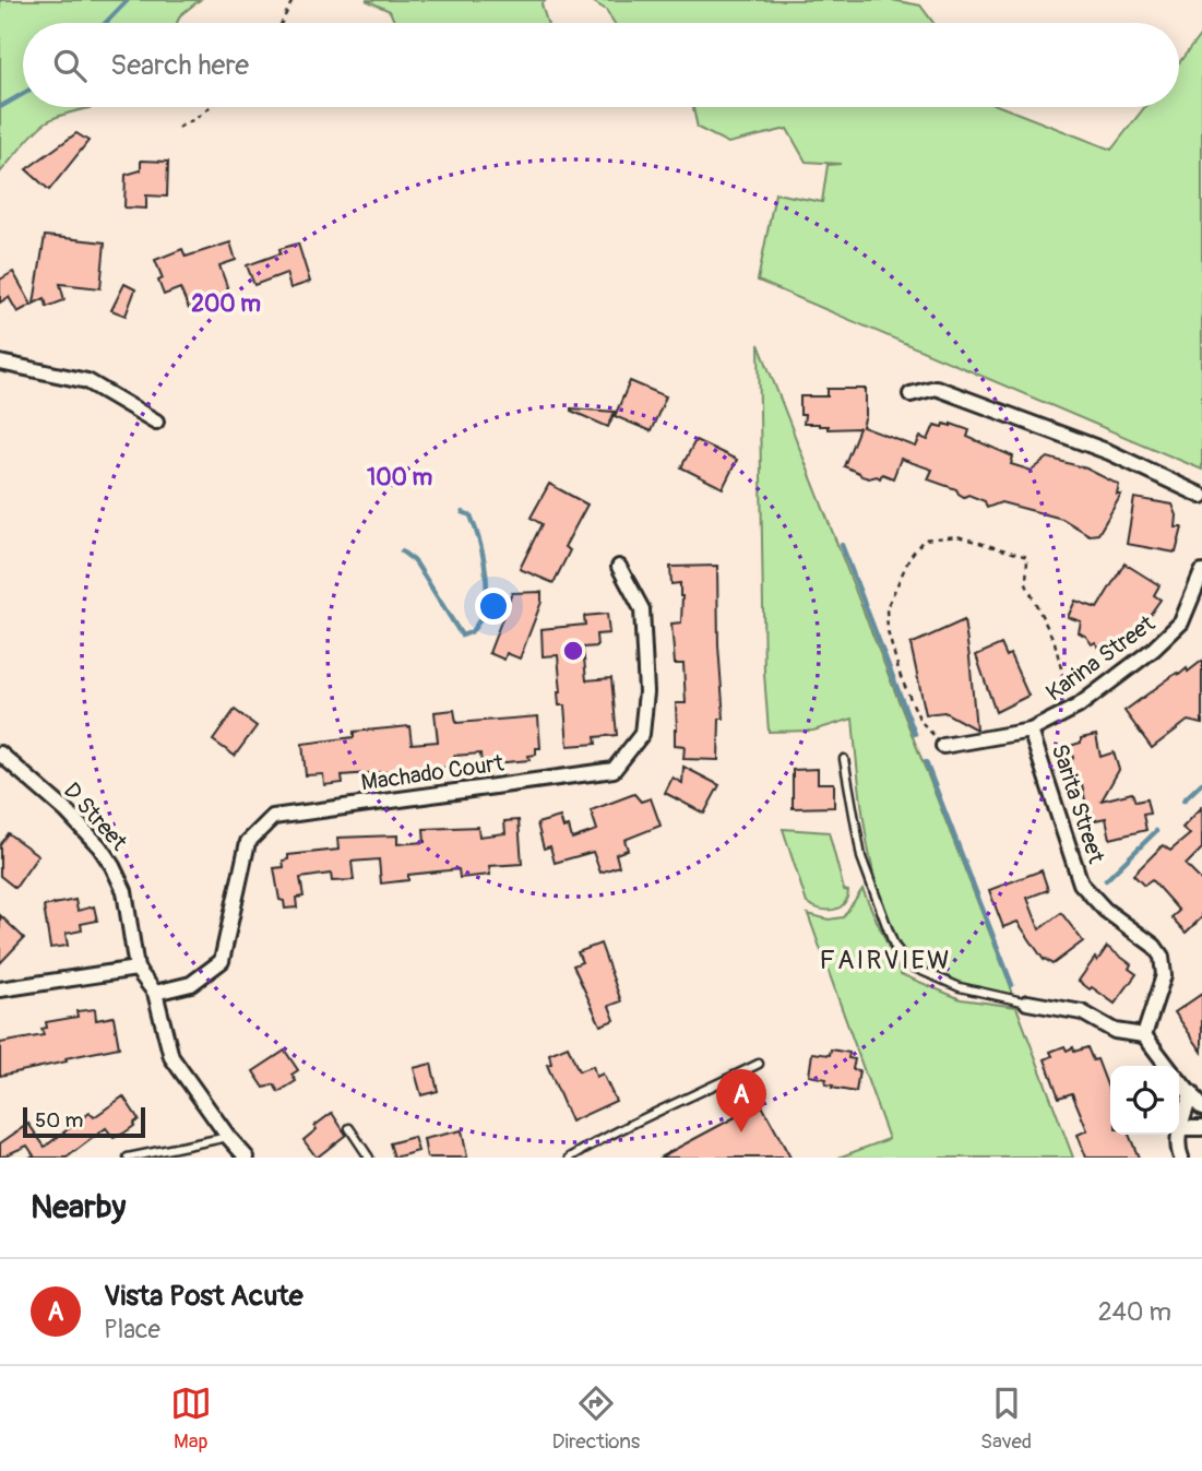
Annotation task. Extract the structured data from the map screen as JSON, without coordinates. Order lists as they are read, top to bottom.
{
  "streets": {
    "street": [
      "Karina Street",
      "Machado Court",
      "Sarita Street",
      "D Street"
    ]
  },
  "crossings": [
    ["Karina Street", "Sarita Street"]
  ],
  "districts": ["FAIRVIEW"],
  "scale_bar": "50 m",
  "page": {
    "search": "Search here",
    "pins": "A",
    "scale": "50 m",
    "heading": "Nearby",
    "list": [
      {
        "mark": "A",
        "name": "Vista Post Acute",
        "note": "Place",
        "value": "240 m"
      }
    ],
    "nav": ["Map", "Directions", "Saved"]
  },
  "rings": ["200 m", "100 m"]
}
